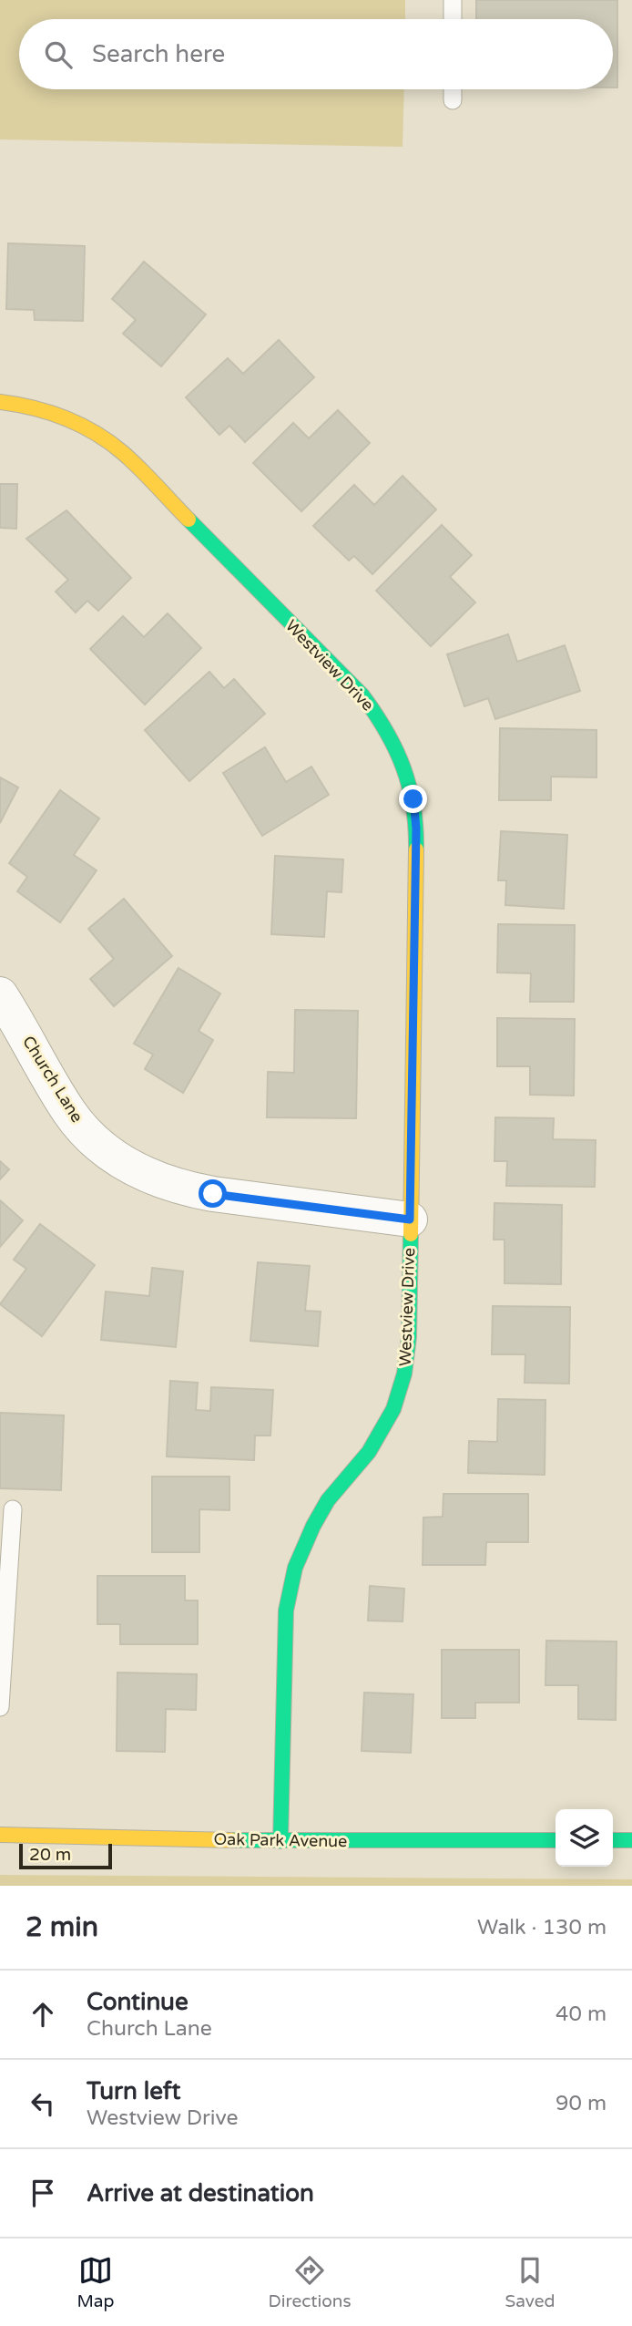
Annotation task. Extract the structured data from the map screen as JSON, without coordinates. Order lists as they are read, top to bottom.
{
  "streets": {
    "street": ["Westview Drive", "Church Lane", "Oak Park Avenue"]
  },
  "crossings": [
    ["Westview Drive", "Church Lane"],
    ["Westview Drive", "Oak Park Avenue"]
  ],
  "scale_bar": "20 m",
  "page": {
    "search": "Search here",
    "scale": "20 m",
    "heading": ["2 min", "Walk · 130 m"],
    "list": [
      ["Continue", "Church Lane", "40 m"],
      ["Turn left", "Westview Drive", "90 m"],
      "Arrive at destination"
    ],
    "nav": ["Map", "Directions", "Saved"]
  }
}
